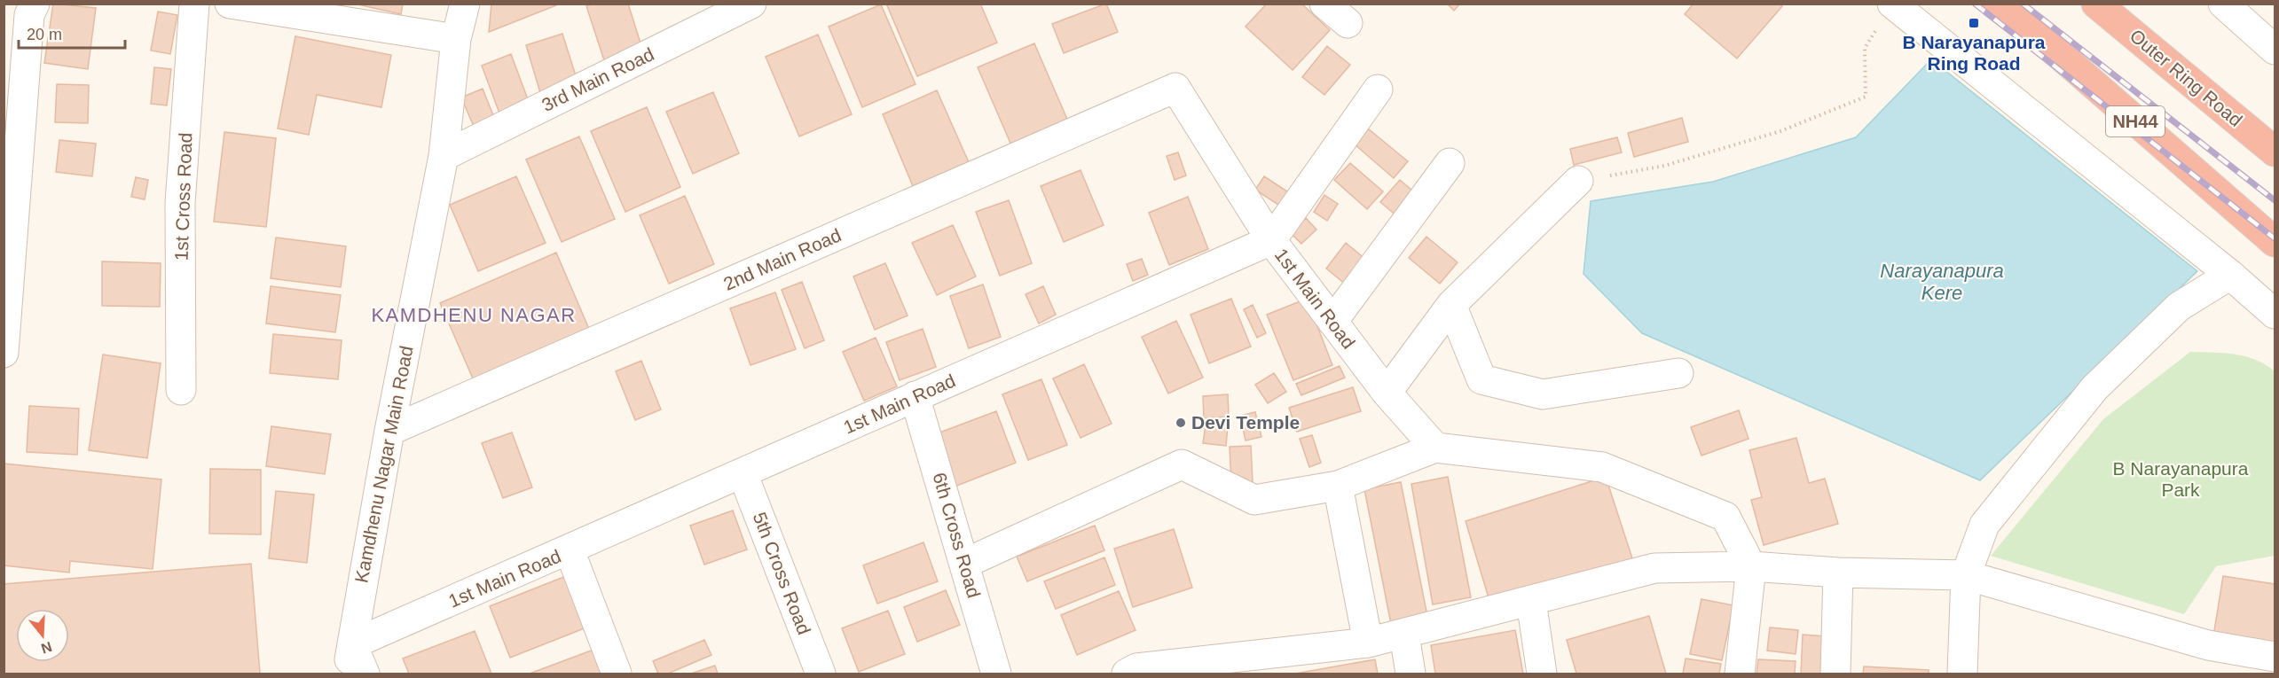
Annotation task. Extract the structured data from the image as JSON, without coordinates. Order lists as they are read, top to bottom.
{
  "streets": {
    "highway": ["Outer Ring Road", "NH44"],
    "street": [
      "3rd Main Road",
      "1st Cross Road",
      "2nd Main Road",
      "1st Main Road",
      "Kamdhenu Nagar Main Road",
      "6th Cross Road",
      "5th Cross Road"
    ]
  },
  "crossings": [
    ["3rd Main Road", "Kamdhenu Nagar Main Road"],
    ["2nd Main Road", "1st Main Road"],
    ["2nd Main Road", "Kamdhenu Nagar Main Road"],
    ["1st Main Road", "Kamdhenu Nagar Main Road"],
    ["1st Main Road", "6th Cross Road"],
    ["1st Main Road", "5th Cross Road"]
  ],
  "districts": ["KAMDHENU NAGAR"],
  "water": ["Narayanapura Kere"],
  "parks": ["B Narayanapura Park"],
  "places": {
    "transit": ["B Narayanapura Ring Road"],
    "other": ["Devi Temple"]
  },
  "scale_bar": "20 m",
  "north": "bottom"
}
